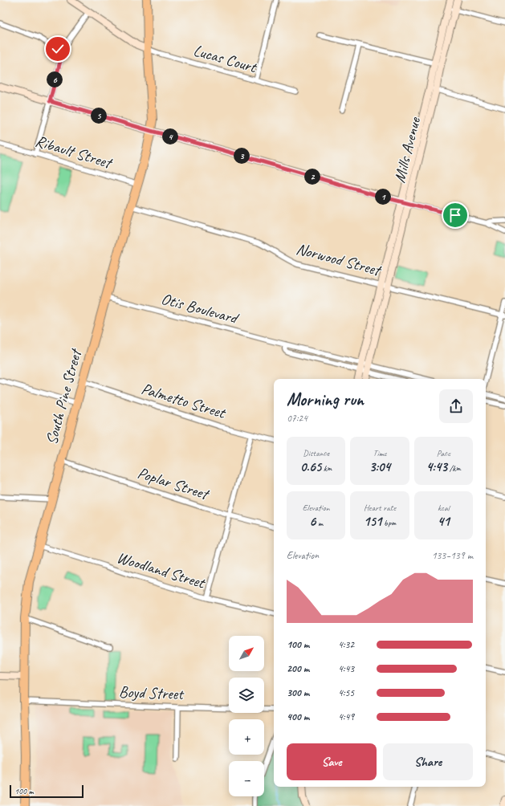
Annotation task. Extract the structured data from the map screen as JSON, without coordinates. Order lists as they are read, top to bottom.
{
  "streets": {
    "highway": ["South Pine Street"],
    "street": [
      "Lucas Court",
      "Mills Avenue",
      "Ribault Street",
      "Norwood Street",
      "Otis Boulevard",
      "Palmetto Street",
      "Poplar Street",
      "Woodland Street",
      "Boyd Street"
    ]
  },
  "crossings": [
    ["Lucas Court", "South Pine Street"],
    ["Mills Avenue", "Norwood Street"],
    ["Mills Avenue", "Otis Boulevard"],
    ["Ribault Street", "South Pine Street"],
    ["Norwood Street", "South Pine Street"],
    ["Otis Boulevard", "South Pine Street"],
    ["South Pine Street", "Palmetto Street"],
    ["South Pine Street", "Poplar Street"],
    ["South Pine Street", "Woodland Street"],
    ["South Pine Street", "Boyd Street"]
  ],
  "scale_bar": "100 m",
  "north": "top right",
  "page": {
    "pins": [
      "6",
      "5",
      "4",
      "3",
      "2",
      "1"
    ],
    "heading": ["Morning run", "07:24"],
    "stats": [
      ["Distance", "0.65 km"],
      ["Time", "3:04"],
      ["Pace", "4:43 /km"],
      ["Elevation", "6 m"],
      ["Heart rate", "151 bpm"],
      ["kcal", "41"]
    ],
    "chart": ["Elevation", "133–139 m"],
    "list": [
      {
        "name": "100 m",
        "note": "4:32"
      },
      {
        "name": "200 m",
        "note": "4:43"
      },
      {
        "name": "300 m",
        "note": "4:55"
      },
      {
        "name": "400 m",
        "note": "4:49"
      }
    ],
    "map_buttons": ["+", "−"],
    "buttons": ["Save", "Share"],
    "scale": "100 m"
  }
}
